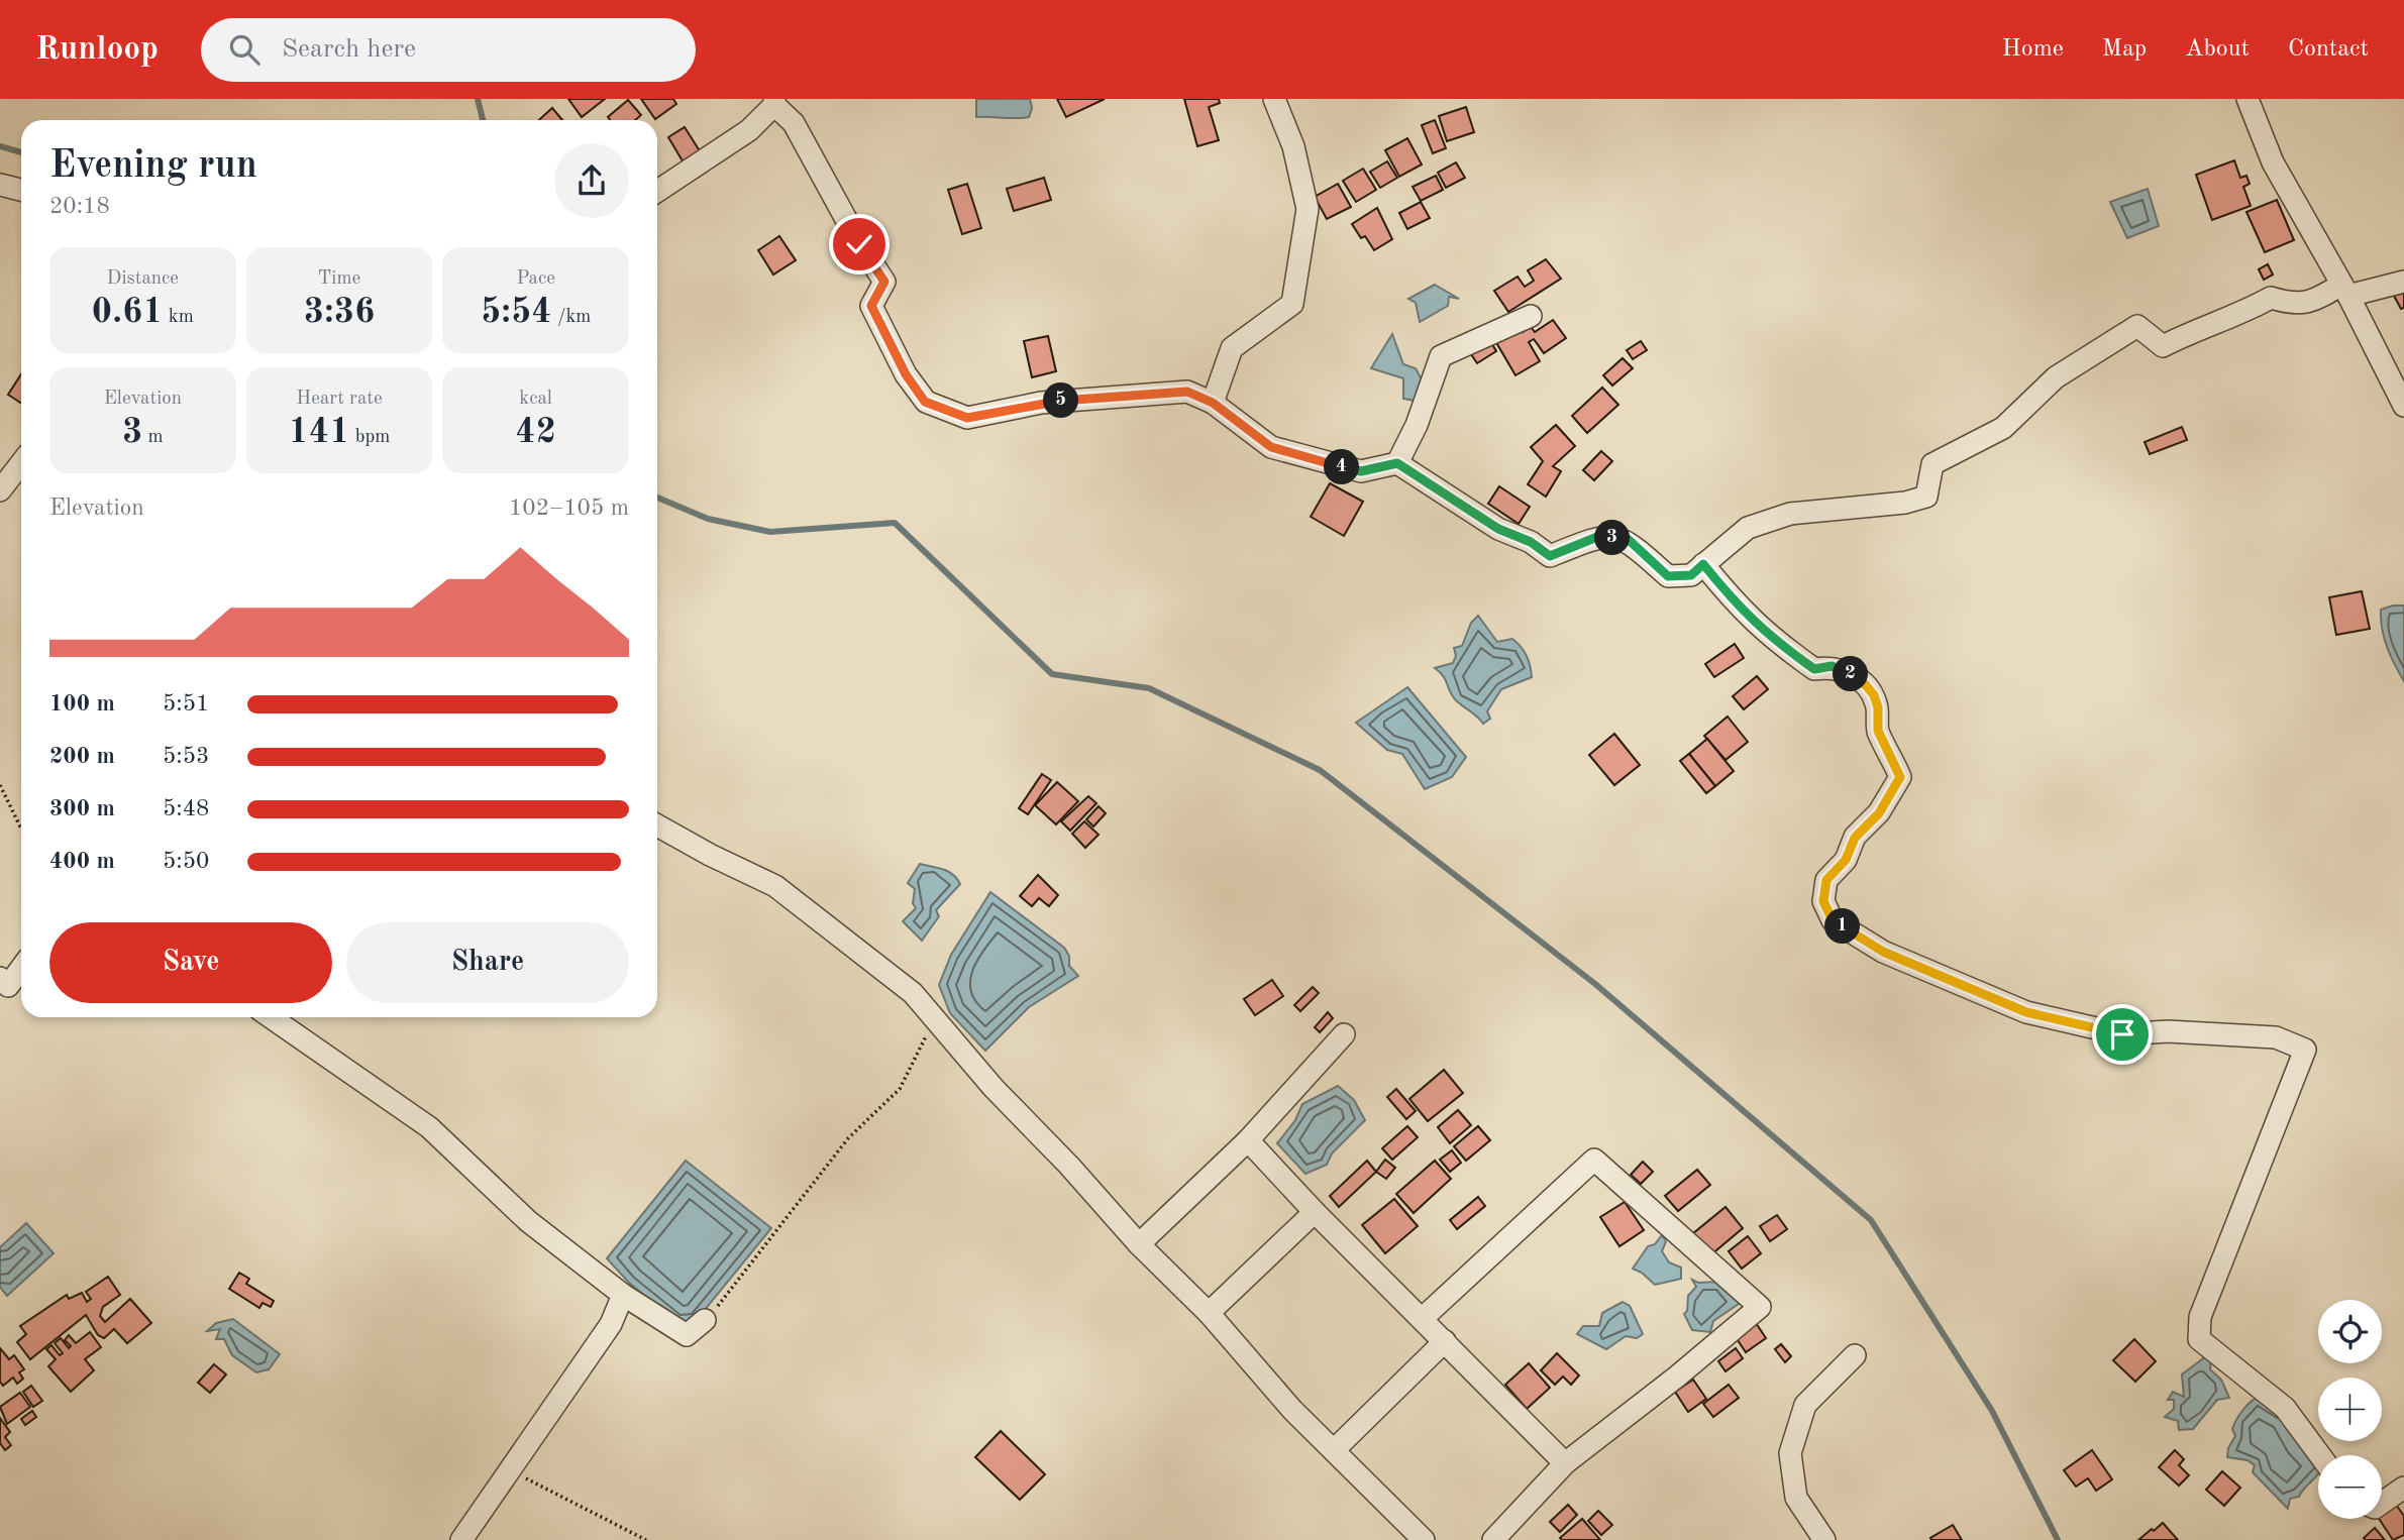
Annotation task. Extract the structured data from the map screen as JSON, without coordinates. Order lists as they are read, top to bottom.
{
  "page": {
    "header": "Runloop",
    "search": "Search here",
    "nav": [
      "Home",
      "Map",
      "About",
      "Contact"
    ],
    "heading": ["Evening run", "20:18"],
    "stats": [
      ["Distance", "0.61 km"],
      ["Time", "3:36"],
      ["Pace", "5:54 /km"],
      ["Elevation", "3 m"],
      ["Heart rate", "141 bpm"],
      ["kcal", "42"]
    ],
    "pins": [
      "5",
      "4",
      "3",
      "2",
      "1"
    ],
    "chart": ["Elevation", "102–105 m"],
    "list": [
      {
        "name": "100 m",
        "note": "5:51"
      },
      {
        "name": "200 m",
        "note": "5:53"
      },
      {
        "name": "300 m",
        "note": "5:48"
      },
      {
        "name": "400 m",
        "note": "5:50"
      }
    ],
    "buttons": ["Save", "Share"],
    "map_buttons": ["+", "−"]
  }
}
